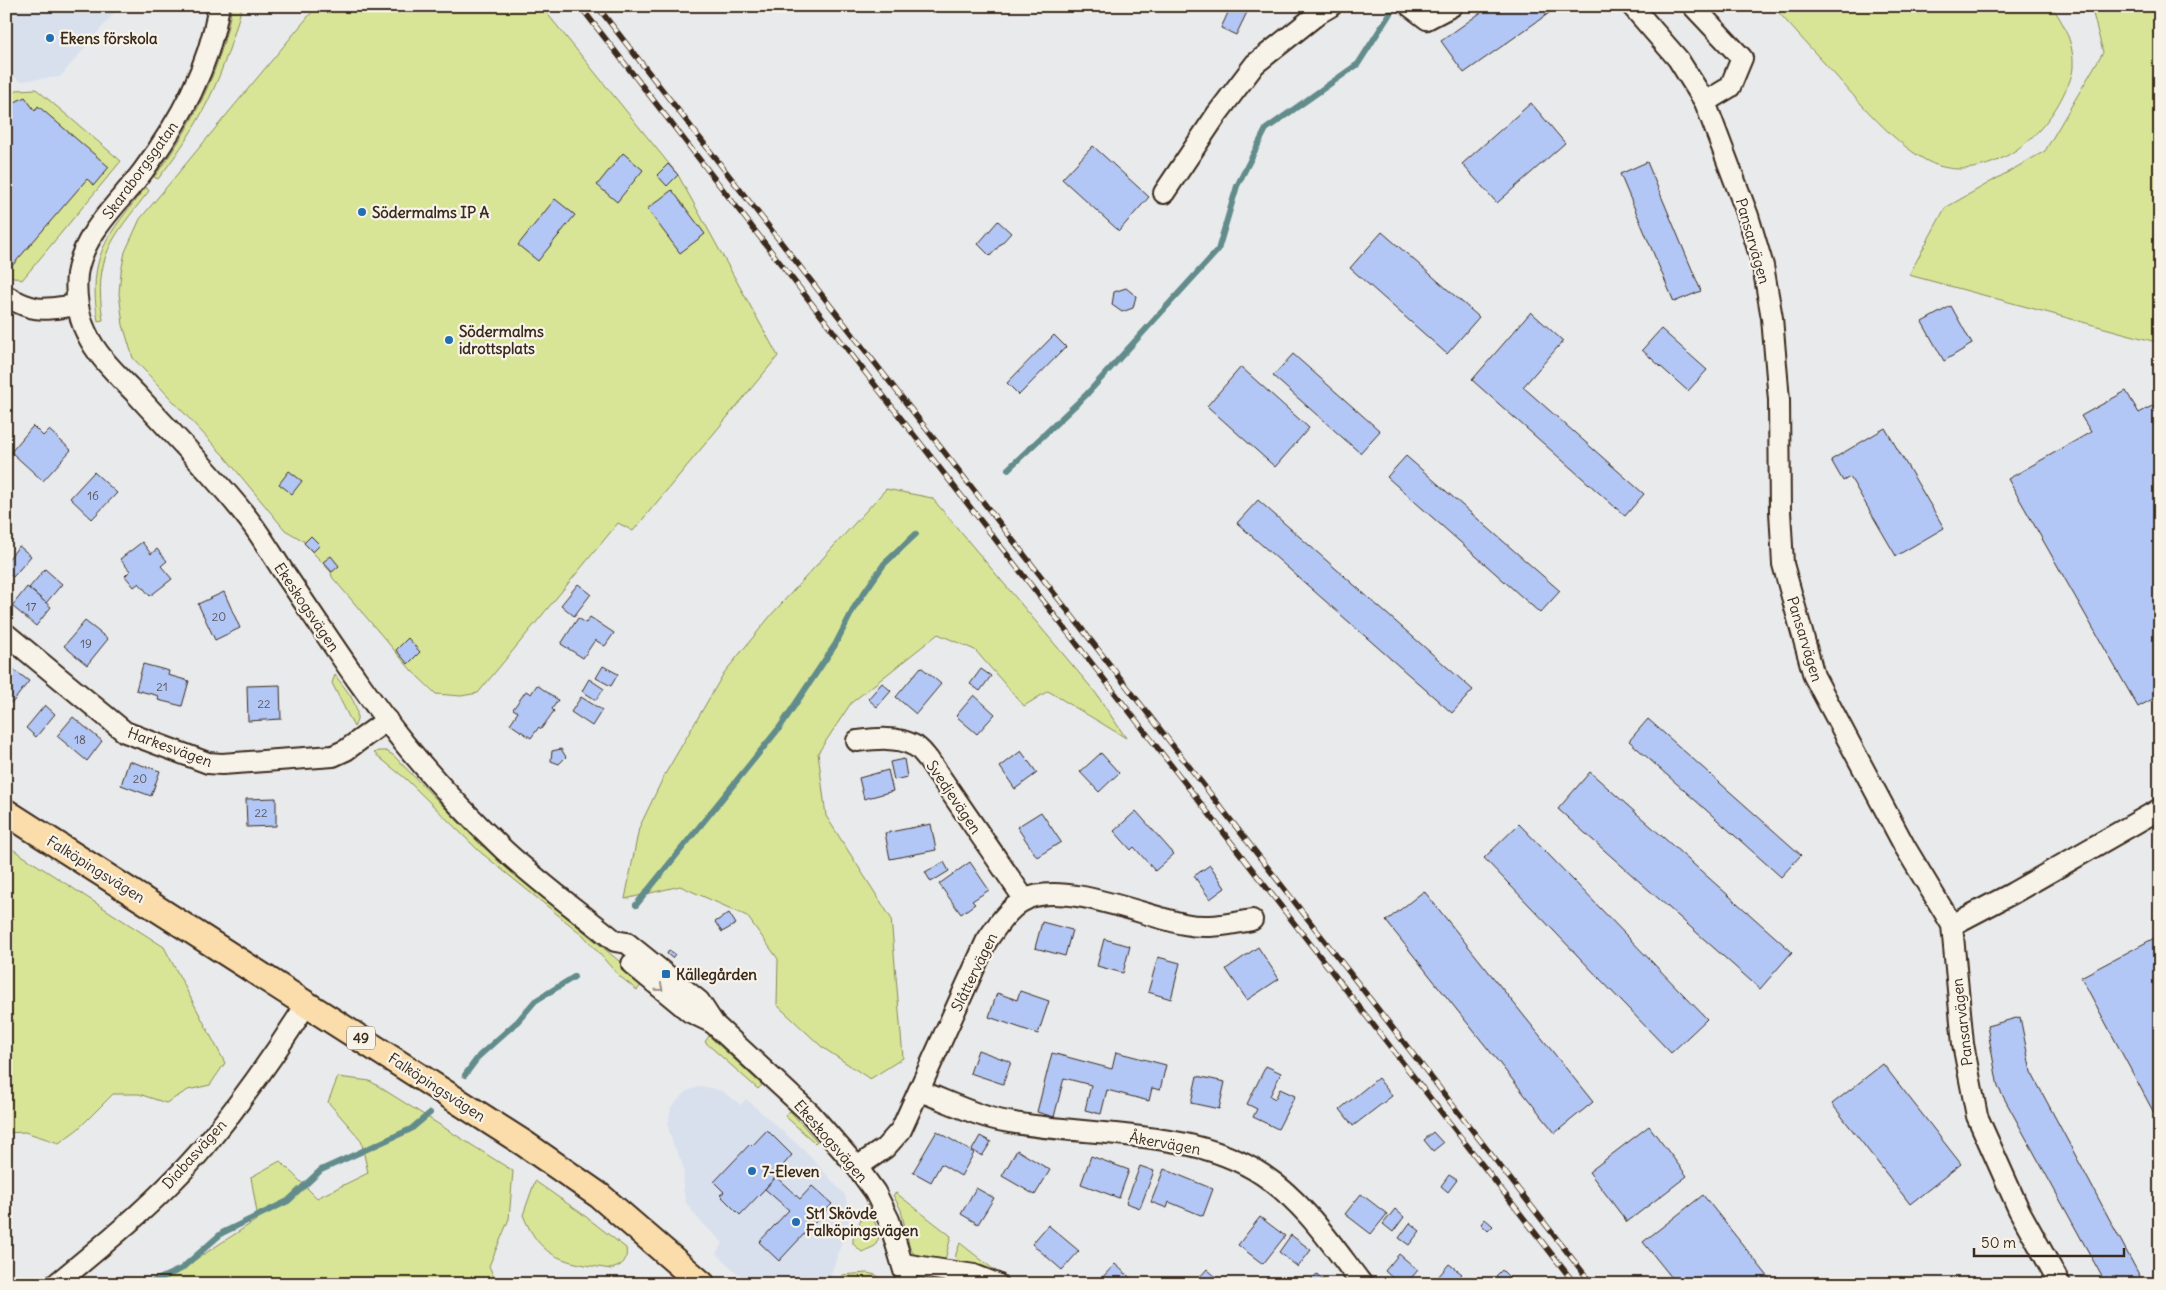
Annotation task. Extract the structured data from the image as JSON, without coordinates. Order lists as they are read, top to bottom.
{
  "streets": {
    "main road": ["Falköpingsvägen", "49"],
    "street": [
      "Skaraborgsgatan",
      "Pansarvägen",
      "Ekeskogsvägen",
      "Harkesvägen",
      "Svedjevägen",
      "Slåttervägen",
      "Åkervägen",
      "Diabasvägen"
    ]
  },
  "crossings": [
    ["Skaraborgsgatan", "Ekeskogsvägen"],
    ["Ekeskogsvägen", "Harkesvägen"],
    ["Ekeskogsvägen", "Slåttervägen"],
    ["Svedjevägen", "Slåttervägen"],
    ["Falköpingsvägen", "Diabasvägen"],
    ["Slåttervägen", "Åkervägen"]
  ],
  "places": {
    "other": [
      "Ekens förskola",
      "Södermalms IP A",
      "Södermalms idrottsplats",
      "7-Eleven",
      "St1 Skövde Falköpingsvägen"
    ],
    "transit": ["Källegården"]
  },
  "house_numbers": [
    "16",
    "17",
    "20",
    "19",
    "21",
    "22",
    "18",
    "20",
    "22"
  ],
  "scale_bar": "50 m"
}
